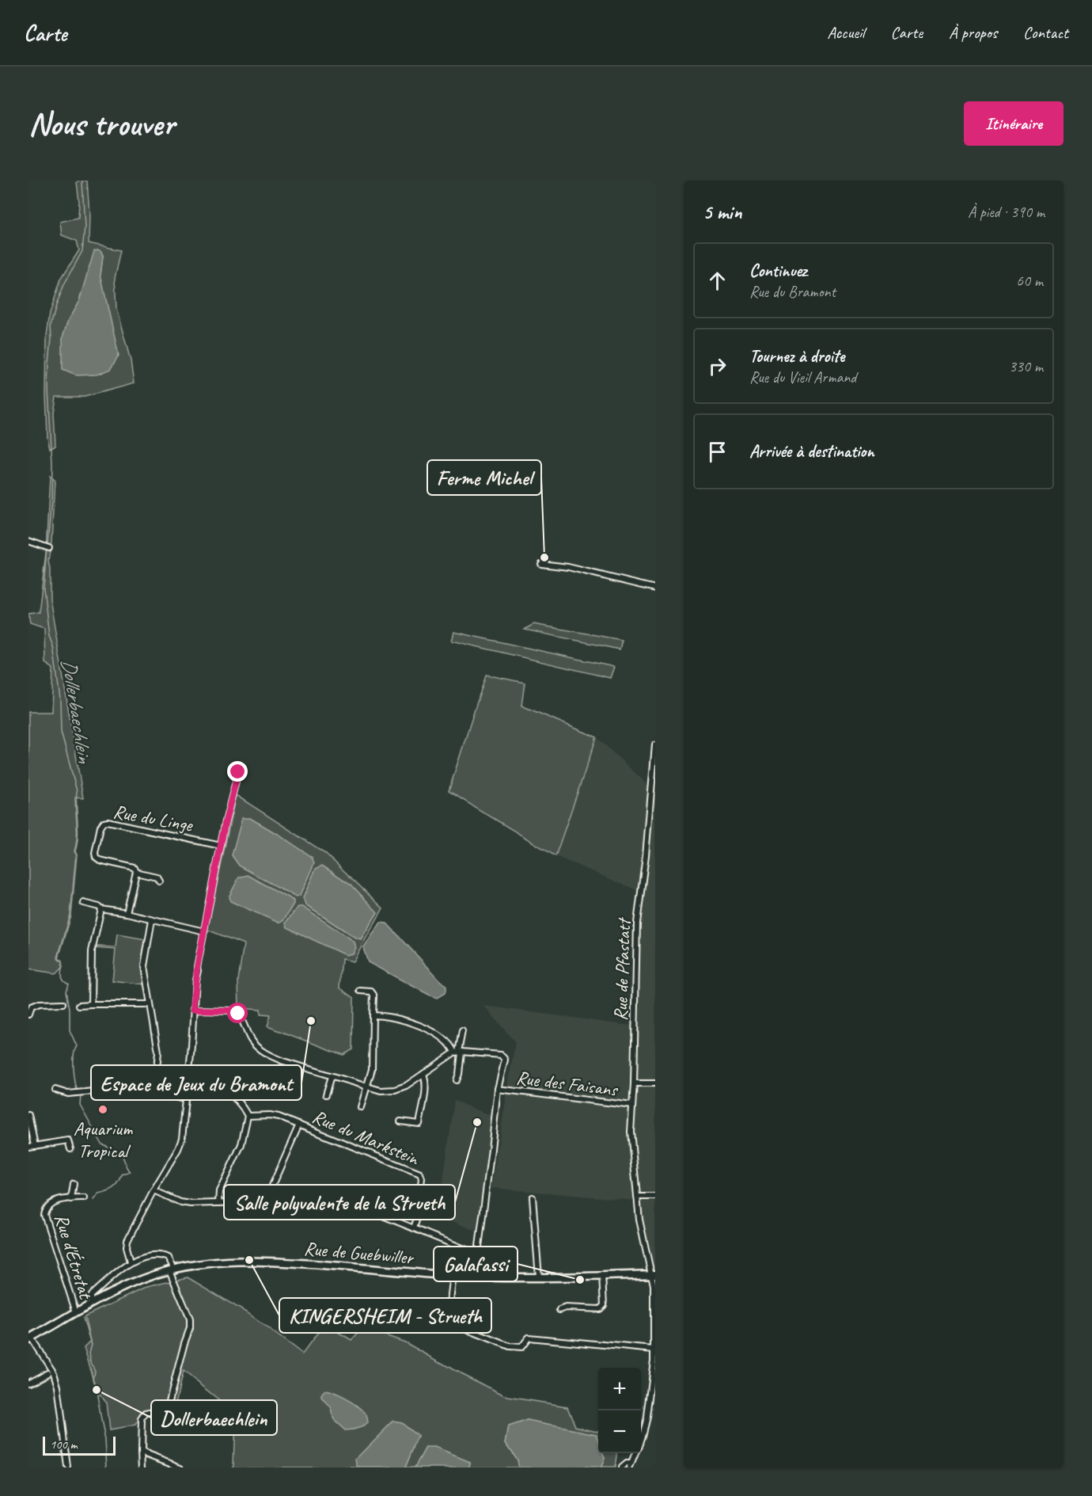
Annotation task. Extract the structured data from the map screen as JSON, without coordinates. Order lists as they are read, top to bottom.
{
  "streets": {
    "main road": ["Rue de Guebwiller"],
    "street": [
      "Rue du Linge",
      "Rue de Pfastatt",
      "Rue des Faisans",
      "Rue du Markstein",
      "Rue d'Étretat"
    ]
  },
  "crossings": [
    ["Rue de Pfastatt", "Rue des Faisans"],
    ["Rue de Pfastatt", "Rue de Guebwiller"],
    ["Rue de Guebwiller", "Rue d'Étretat"]
  ],
  "water": ["Dollerbaechlein"],
  "places": [
    "Ferme Michel",
    "Espace de Jeux du Bramont",
    "Aquarium Tropical",
    "Salle polyvalente de la Strueth",
    "KINGERSHEIM - Strueth",
    "Galafassi",
    "Dollerbaechlein"
  ],
  "scale_bar": "100 m",
  "page": {
    "header": "Carte",
    "nav": [
      "Accueil",
      "Carte",
      "À propos",
      "Contact"
    ],
    "buttons": "Itinéraire",
    "title": "Nous trouver",
    "heading": ["5 min", "À pied · 390 m"],
    "list": [
      ["Continuez", "Rue du Bramont", "60 m"],
      ["Tournez à droite", "Rue du Vieil Armand", "330 m"],
      "Arrivée à destination"
    ],
    "map_buttons": ["+", "−"],
    "scale": "100 m"
  }
}
